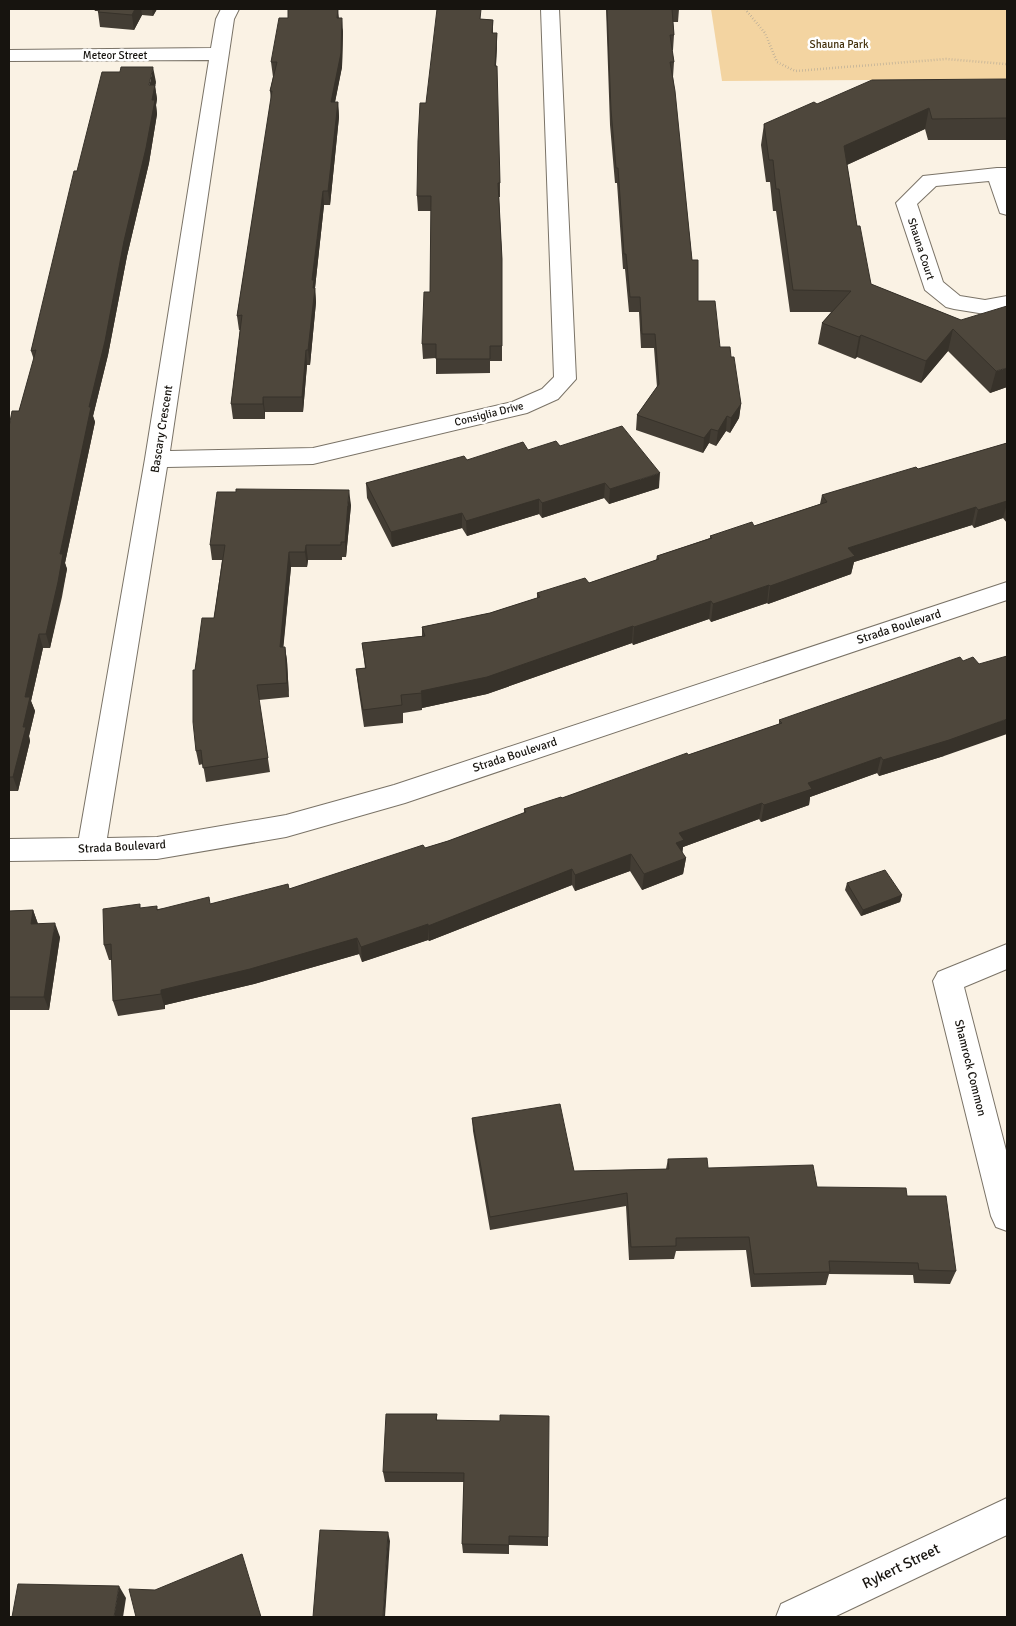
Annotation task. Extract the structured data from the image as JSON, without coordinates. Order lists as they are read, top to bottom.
{
  "streets": {
    "street": [
      "Meteor Street",
      "Shauna Court",
      "Consiglia Drive",
      "Bascary Crescent",
      "Strada Boulevard",
      "Shamrock Common",
      "Rykert Street"
    ]
  },
  "crossings": [
    ["Meteor Street", "Bascary Crescent"],
    ["Consiglia Drive", "Bascary Crescent"],
    ["Bascary Crescent", "Strada Boulevard"]
  ],
  "parks": ["Shauna Park"]
}
